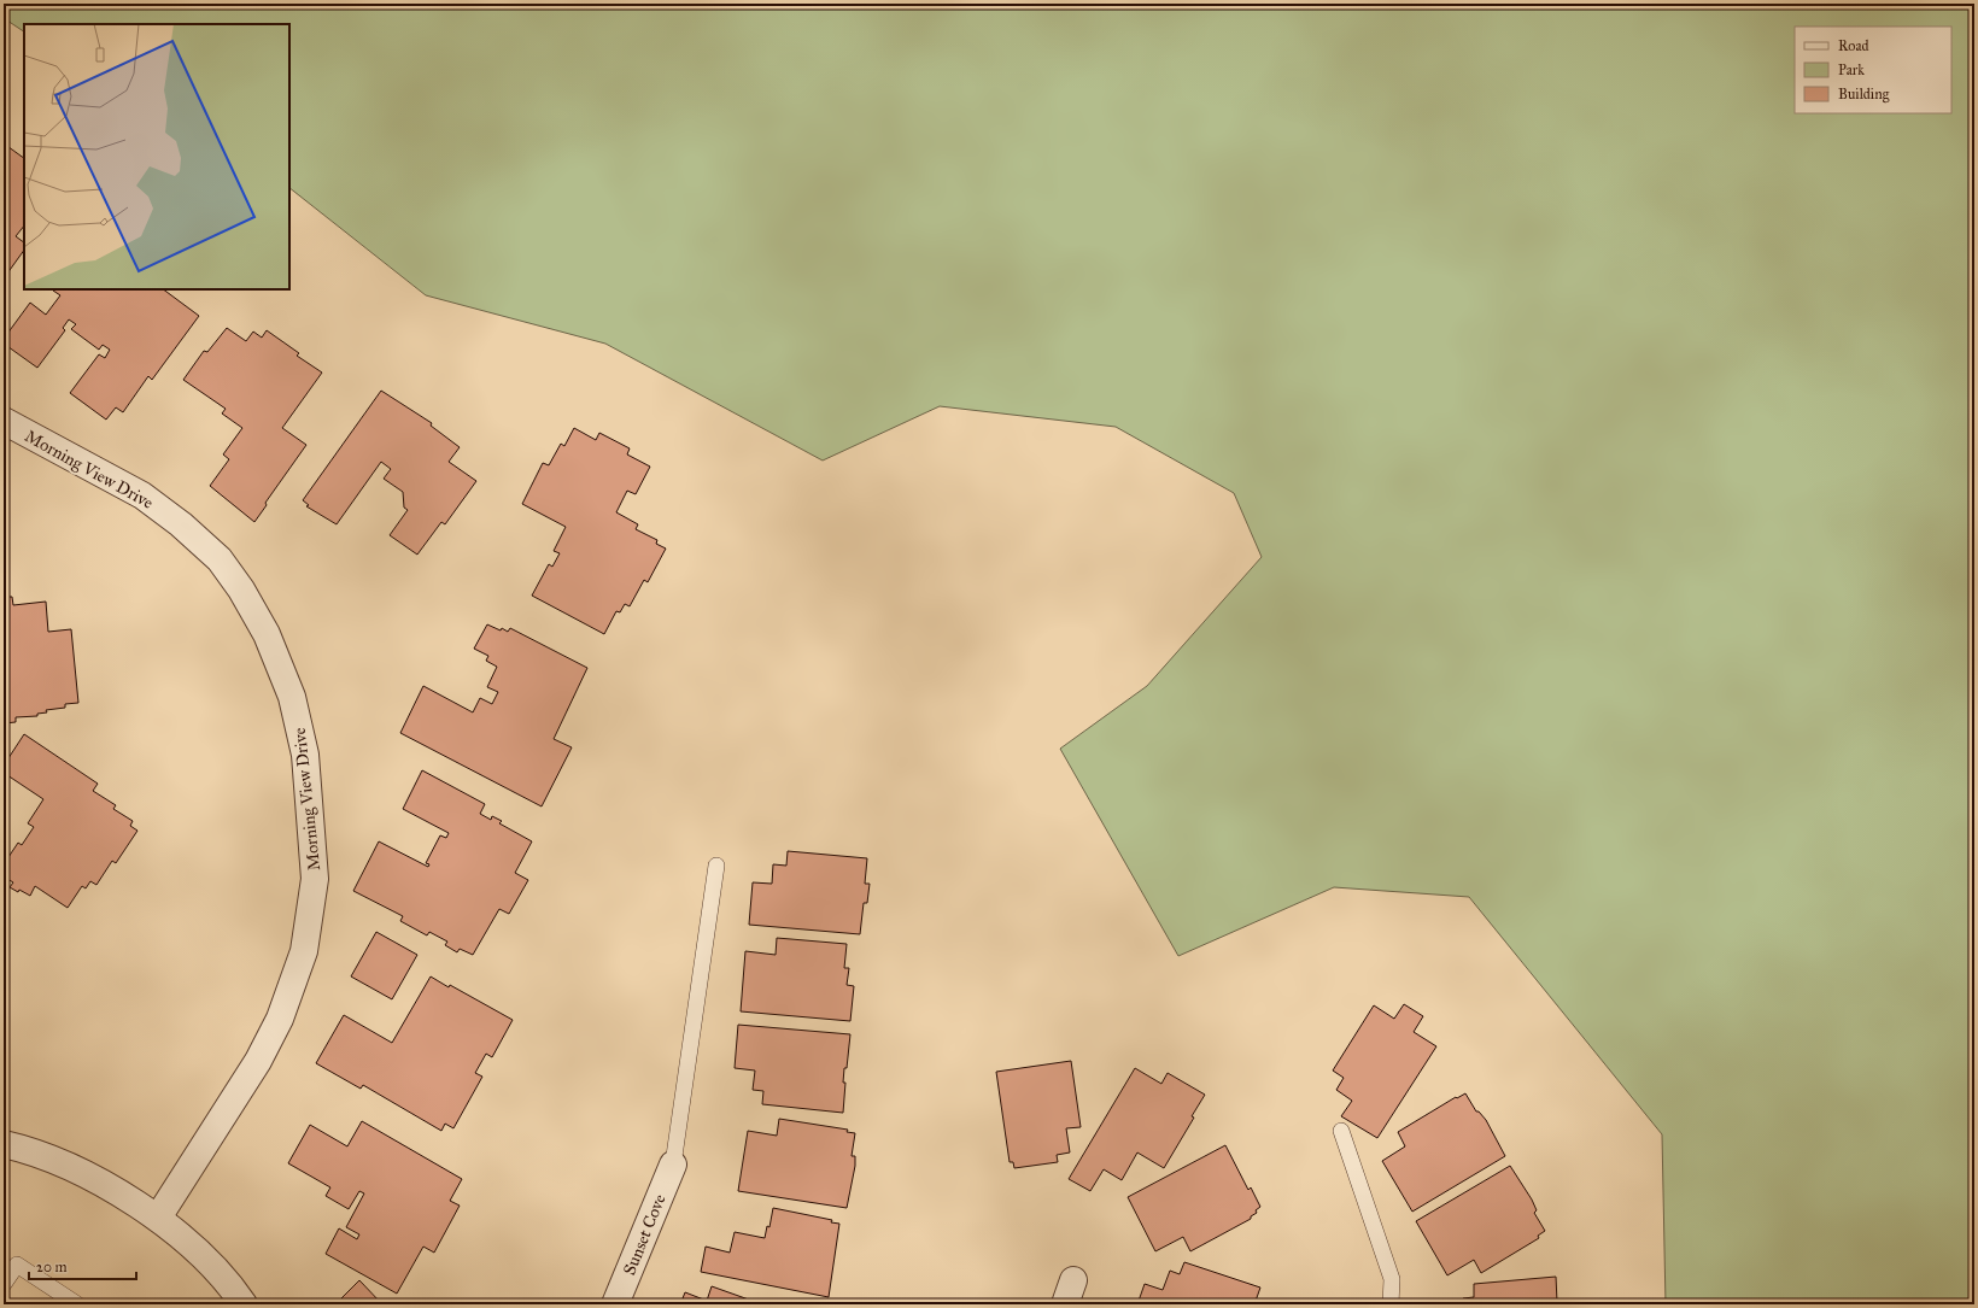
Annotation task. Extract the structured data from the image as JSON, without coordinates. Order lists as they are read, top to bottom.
{
  "streets": {
    "street": ["Morning View Drive", "Sunset Cove"]
  },
  "legend": ["Road", "Park", "Building"],
  "scale_bar": "20 m"
}
